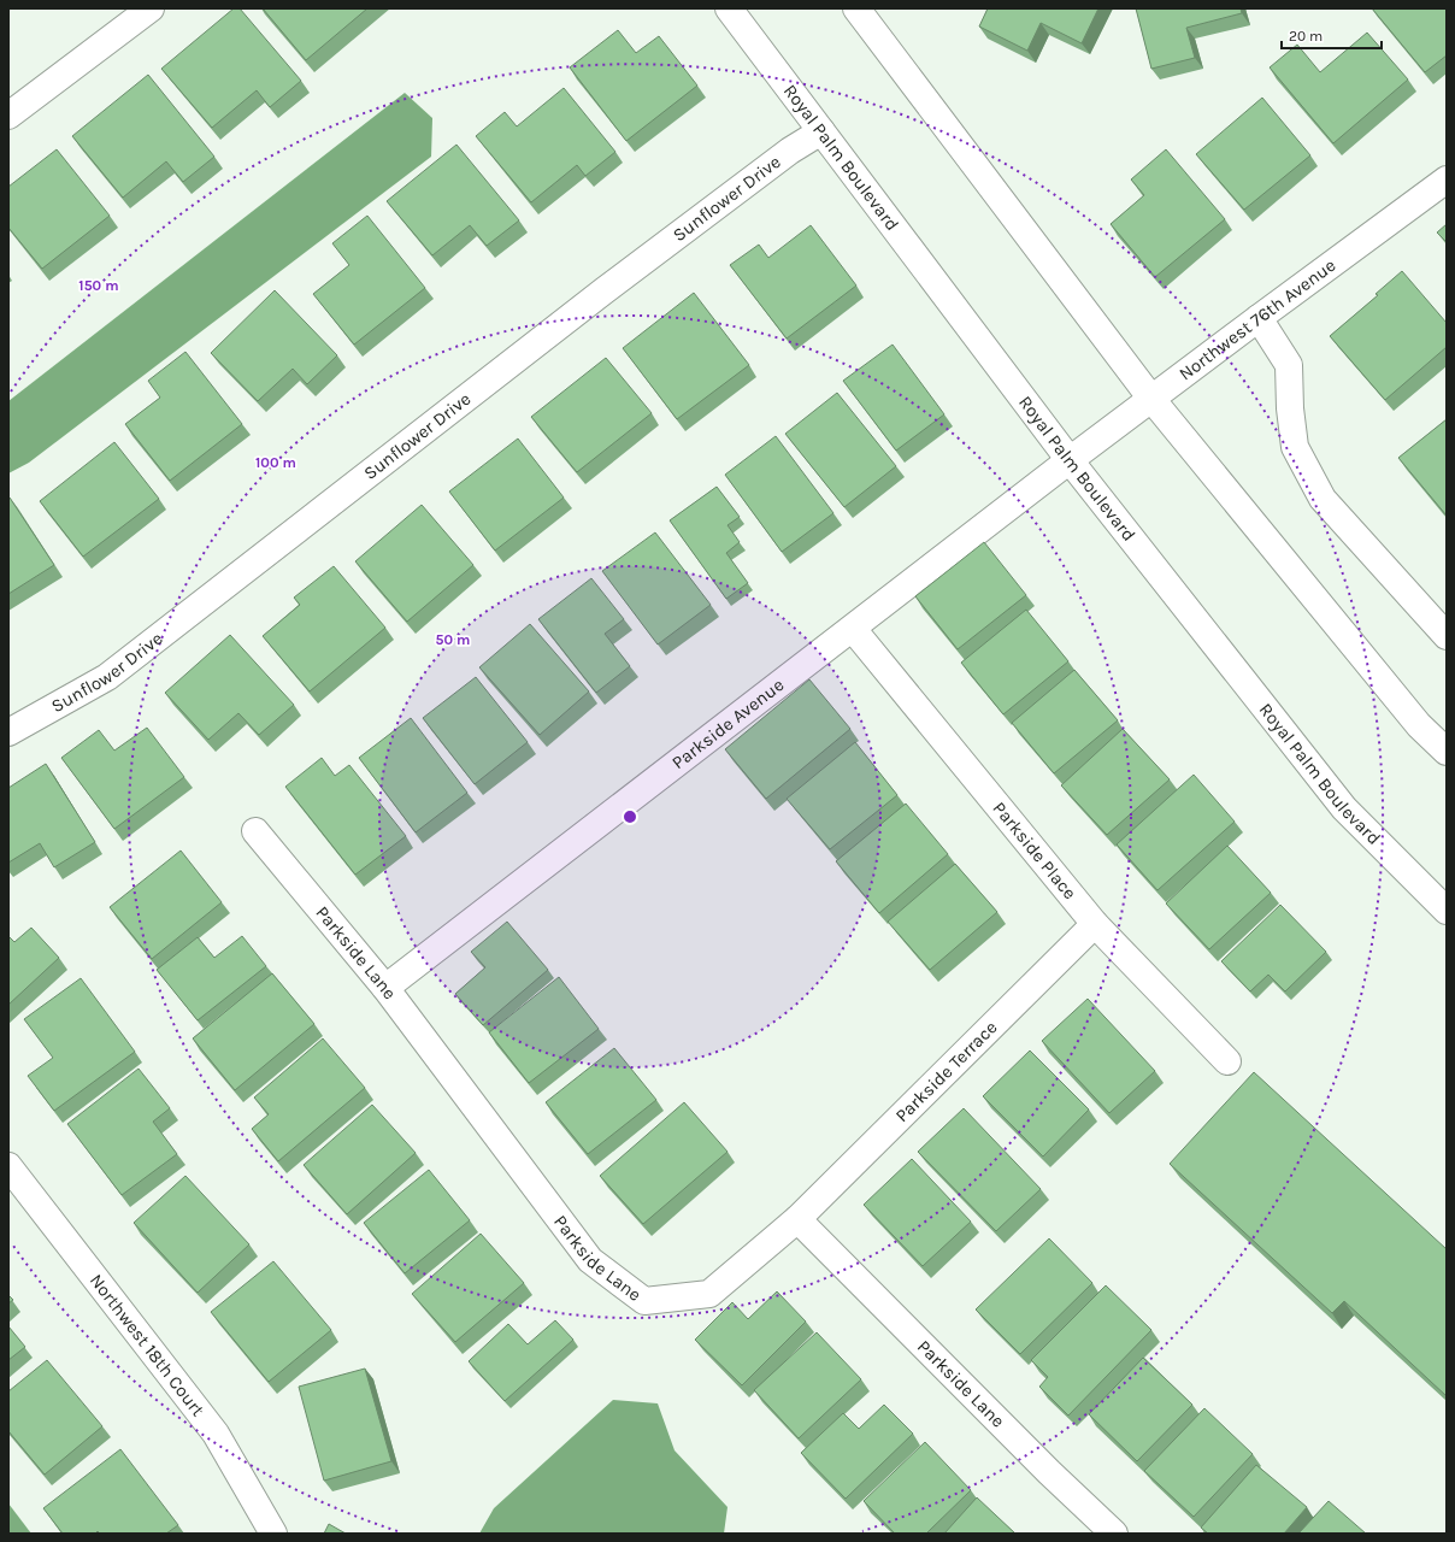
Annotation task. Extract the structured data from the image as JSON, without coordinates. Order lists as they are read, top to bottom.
{
  "streets": {
    "street": [
      "Royal Palm Boulevard",
      "Sunflower Drive",
      "Northwest 76th Avenue",
      "Parkside Avenue",
      "Parkside Place",
      "Parkside Lane",
      "Parkside Terrace",
      "Northwest 18th Court"
    ]
  },
  "crossings": [
    ["Royal Palm Boulevard", "Sunflower Drive"],
    ["Royal Palm Boulevard", "Northwest 76th Avenue"],
    ["Royal Palm Boulevard", "Parkside Avenue"],
    ["Northwest 76th Avenue", "Parkside Avenue"],
    ["Parkside Avenue", "Parkside Place"],
    ["Parkside Avenue", "Parkside Lane"],
    ["Parkside Place", "Parkside Terrace"],
    ["Parkside Lane", "Parkside Terrace"]
  ],
  "scale_bar": "20 m",
  "rings": ["150 m", "100 m", "50 m"]
}
